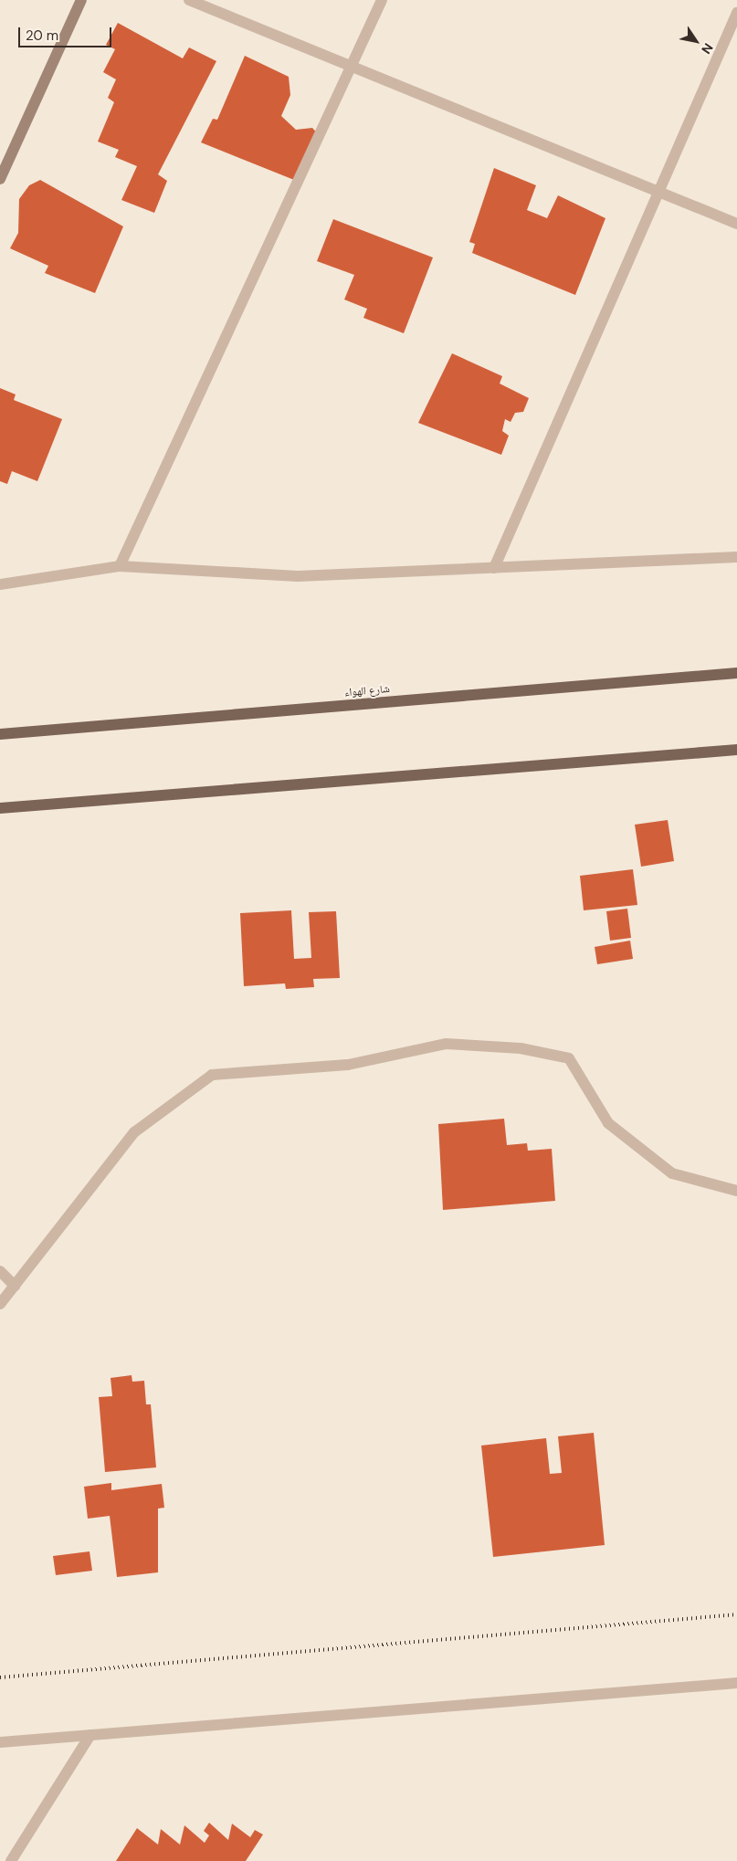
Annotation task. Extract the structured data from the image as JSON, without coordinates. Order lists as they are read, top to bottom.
{
  "streets": {
    "main road": ["شارع الهواء"]
  },
  "scale_bar": "20 m",
  "north": "bottom right"
}
